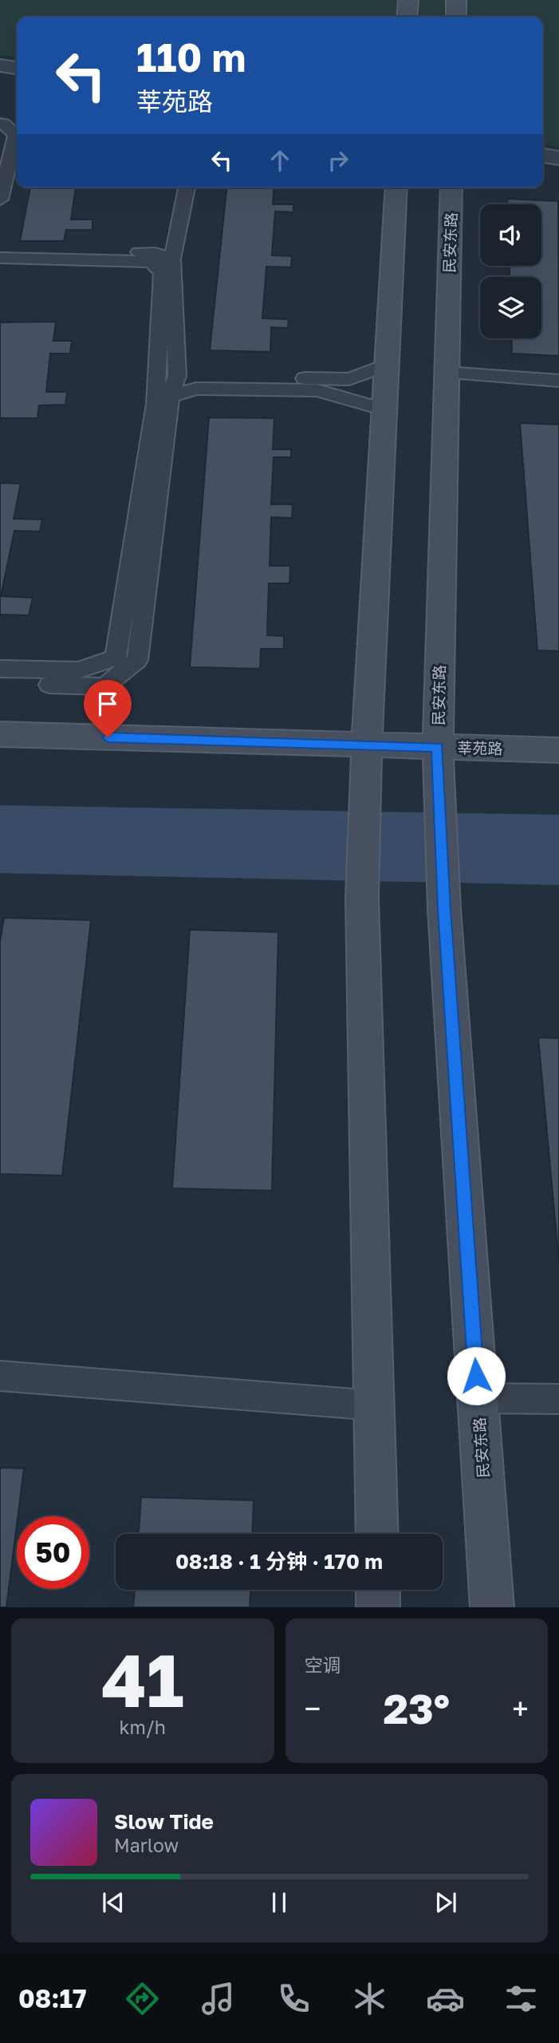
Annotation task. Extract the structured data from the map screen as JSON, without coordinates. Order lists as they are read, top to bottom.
{
  "streets": {
    "main road": ["民安东路", "莘苑路"]
  },
  "crossings": [
    ["民安东路", "莘苑路"]
  ],
  "page": {
    "turn": ["110 m", "莘苑路"],
    "limit": "50",
    "trip": "08:18 · 1 分钟 · 170 m",
    "tile": [
      ["41", "km/h"],
      "空调"
    ],
    "heat": ["−", "23°", "+"],
    "song": ["Slow Tide", "Marlow"],
    "tabs": "08:17"
  }
}
